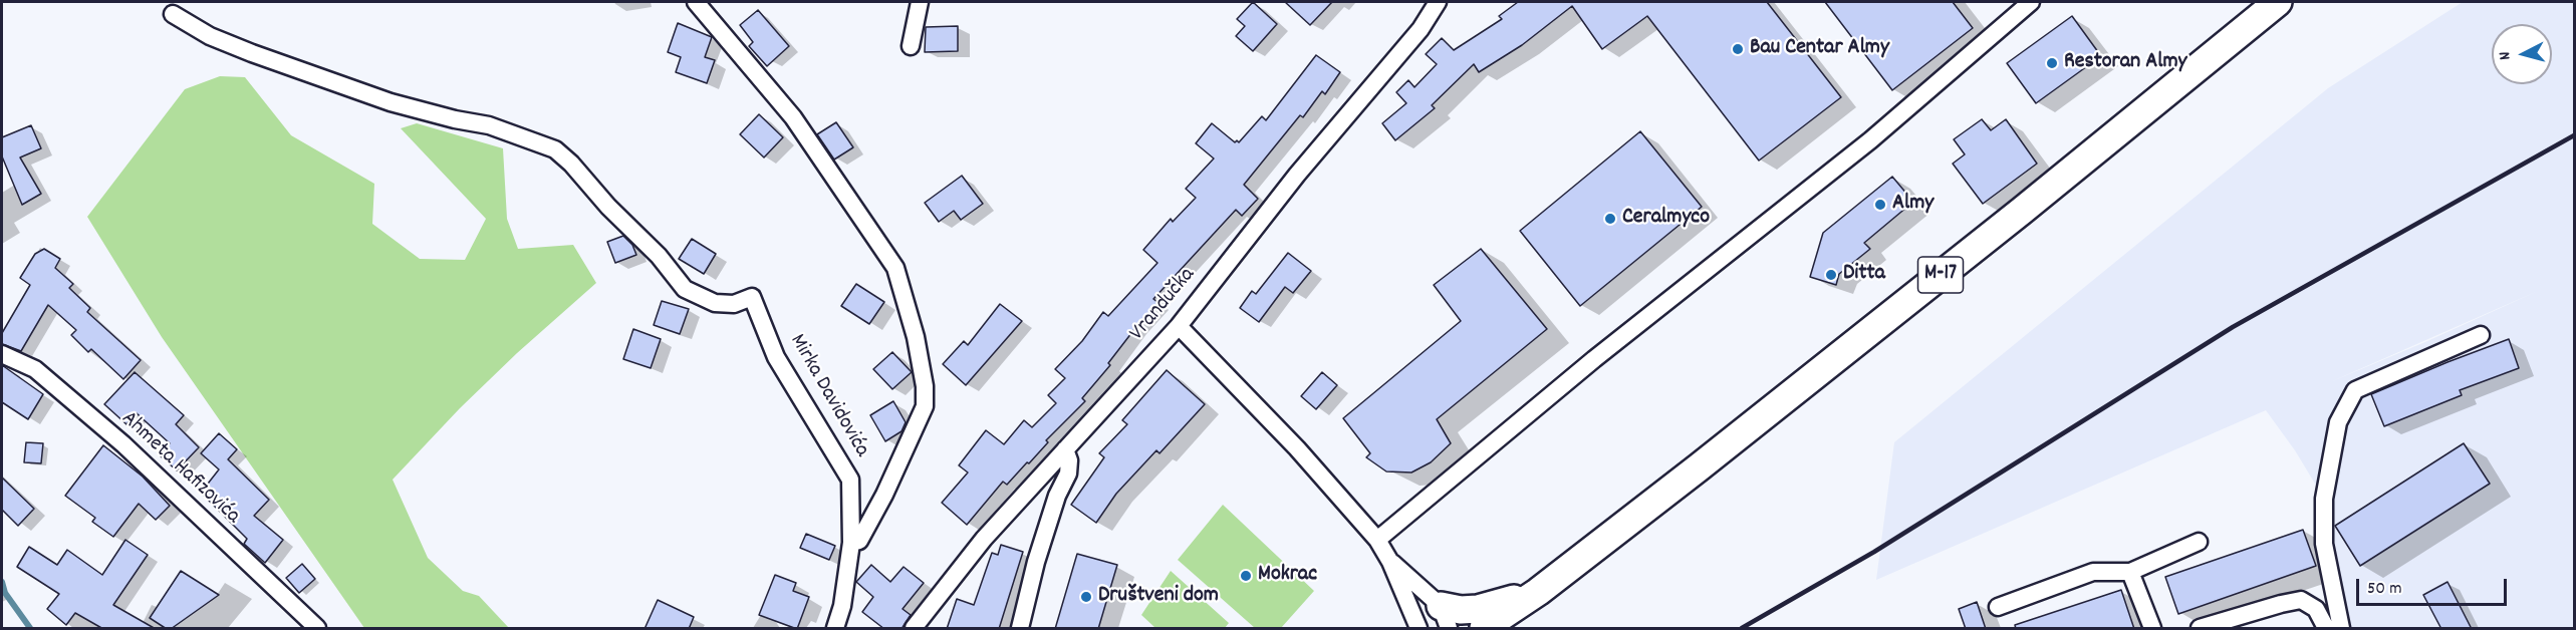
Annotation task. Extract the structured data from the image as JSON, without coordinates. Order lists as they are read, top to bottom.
{
  "streets": {
    "main road": ["M-17"],
    "street": ["Vrandučka", "Mirka Davidovića", "Ahmeta Hafizovića"]
  },
  "places": [
    "Bau Centar Almy",
    "Restoran Almy",
    "Almy",
    "Ceralmyco",
    "Ditta",
    "Mokrac",
    "Društveni dom"
  ],
  "scale_bar": "50 m",
  "north": "left"
}
